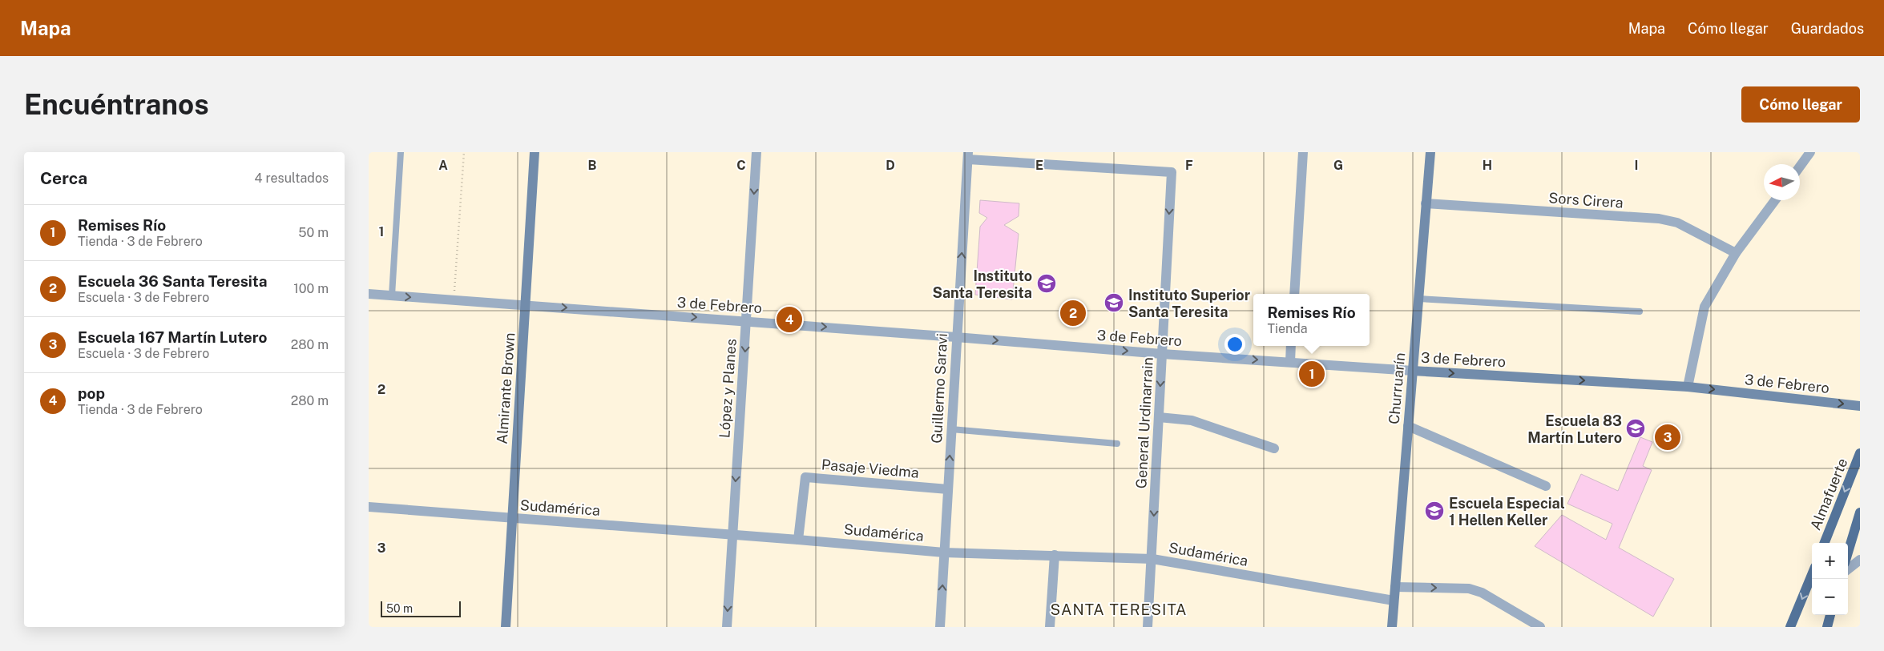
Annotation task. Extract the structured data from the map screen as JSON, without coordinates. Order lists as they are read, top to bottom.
{
  "streets": {
    "main road": [
      "3 de Febrero",
      "Almirante Brown",
      "Churruarín",
      "Almafuerte"
    ],
    "street": [
      "Sors Cirera",
      "López y Planes",
      "Guillermo Saravi",
      "General Urdinarrain",
      "Pasaje Viedma",
      "Sudamérica"
    ]
  },
  "crossings": [
    ["Sors Cirera", "Churruarín"],
    ["3 de Febrero", "Almirante Brown"],
    ["3 de Febrero", "López y Planes"],
    ["3 de Febrero", "Guillermo Saravi"],
    ["3 de Febrero", "Churruarín"],
    ["3 de Febrero", "General Urdinarrain"],
    ["Almirante Brown", "Sudamérica"],
    ["López y Planes", "Sudamérica"],
    ["Guillermo Saravi", "General Urdinarrain"],
    ["Guillermo Saravi", "Pasaje Viedma"],
    ["Guillermo Saravi", "Sudamérica"],
    ["Churruarín", "Sudamérica"],
    ["General Urdinarrain", "Sudamérica"],
    ["Pasaje Viedma", "Sudamérica"]
  ],
  "one_way": ["3 de Febrero", "López y Planes", "Guillermo Saravi"],
  "districts": ["SANTA TERESITA"],
  "places": {
    "school or university": [
      "Instituto Santa Teresita",
      "Instituto Superior Santa Teresita",
      "Escuela 83 Martín Lutero",
      "Escuela Especial 1 Hellen Keller"
    ]
  },
  "scale_bar": "50 m",
  "north": "left",
  "page": {
    "header": "Mapa",
    "nav": ["Mapa", "Cómo llegar", "Guardados"],
    "buttons": "Cómo llegar",
    "title": "Encuéntranos",
    "heading": ["Cerca", "4 resultados"],
    "list": [
      {
        "mark": "1",
        "name": "Remises Río",
        "note": "Tienda · 3 de Febrero",
        "value": "50 m"
      },
      {
        "mark": "2",
        "name": "Escuela 36 Santa Teresita",
        "note": "Escuela · 3 de Febrero",
        "value": "100 m"
      },
      {
        "mark": "3",
        "name": "Escuela 167 Martín Lutero",
        "note": "Escuela · 3 de Febrero",
        "value": "280 m"
      },
      {
        "mark": "4",
        "name": "pop",
        "note": "Tienda · 3 de Febrero",
        "value": "280 m"
      }
    ],
    "popup": ["Remises Río", "Tienda"],
    "pins": [
      "2",
      "4",
      "1",
      "3"
    ],
    "map_buttons": ["+", "−"],
    "scale": "50 m"
  },
  "grid": {
    "columns": [
      "A",
      "B",
      "C",
      "D",
      "E",
      "F",
      "G",
      "H",
      "I"
    ],
    "rows": ["1", "2", "3"]
  }
}
